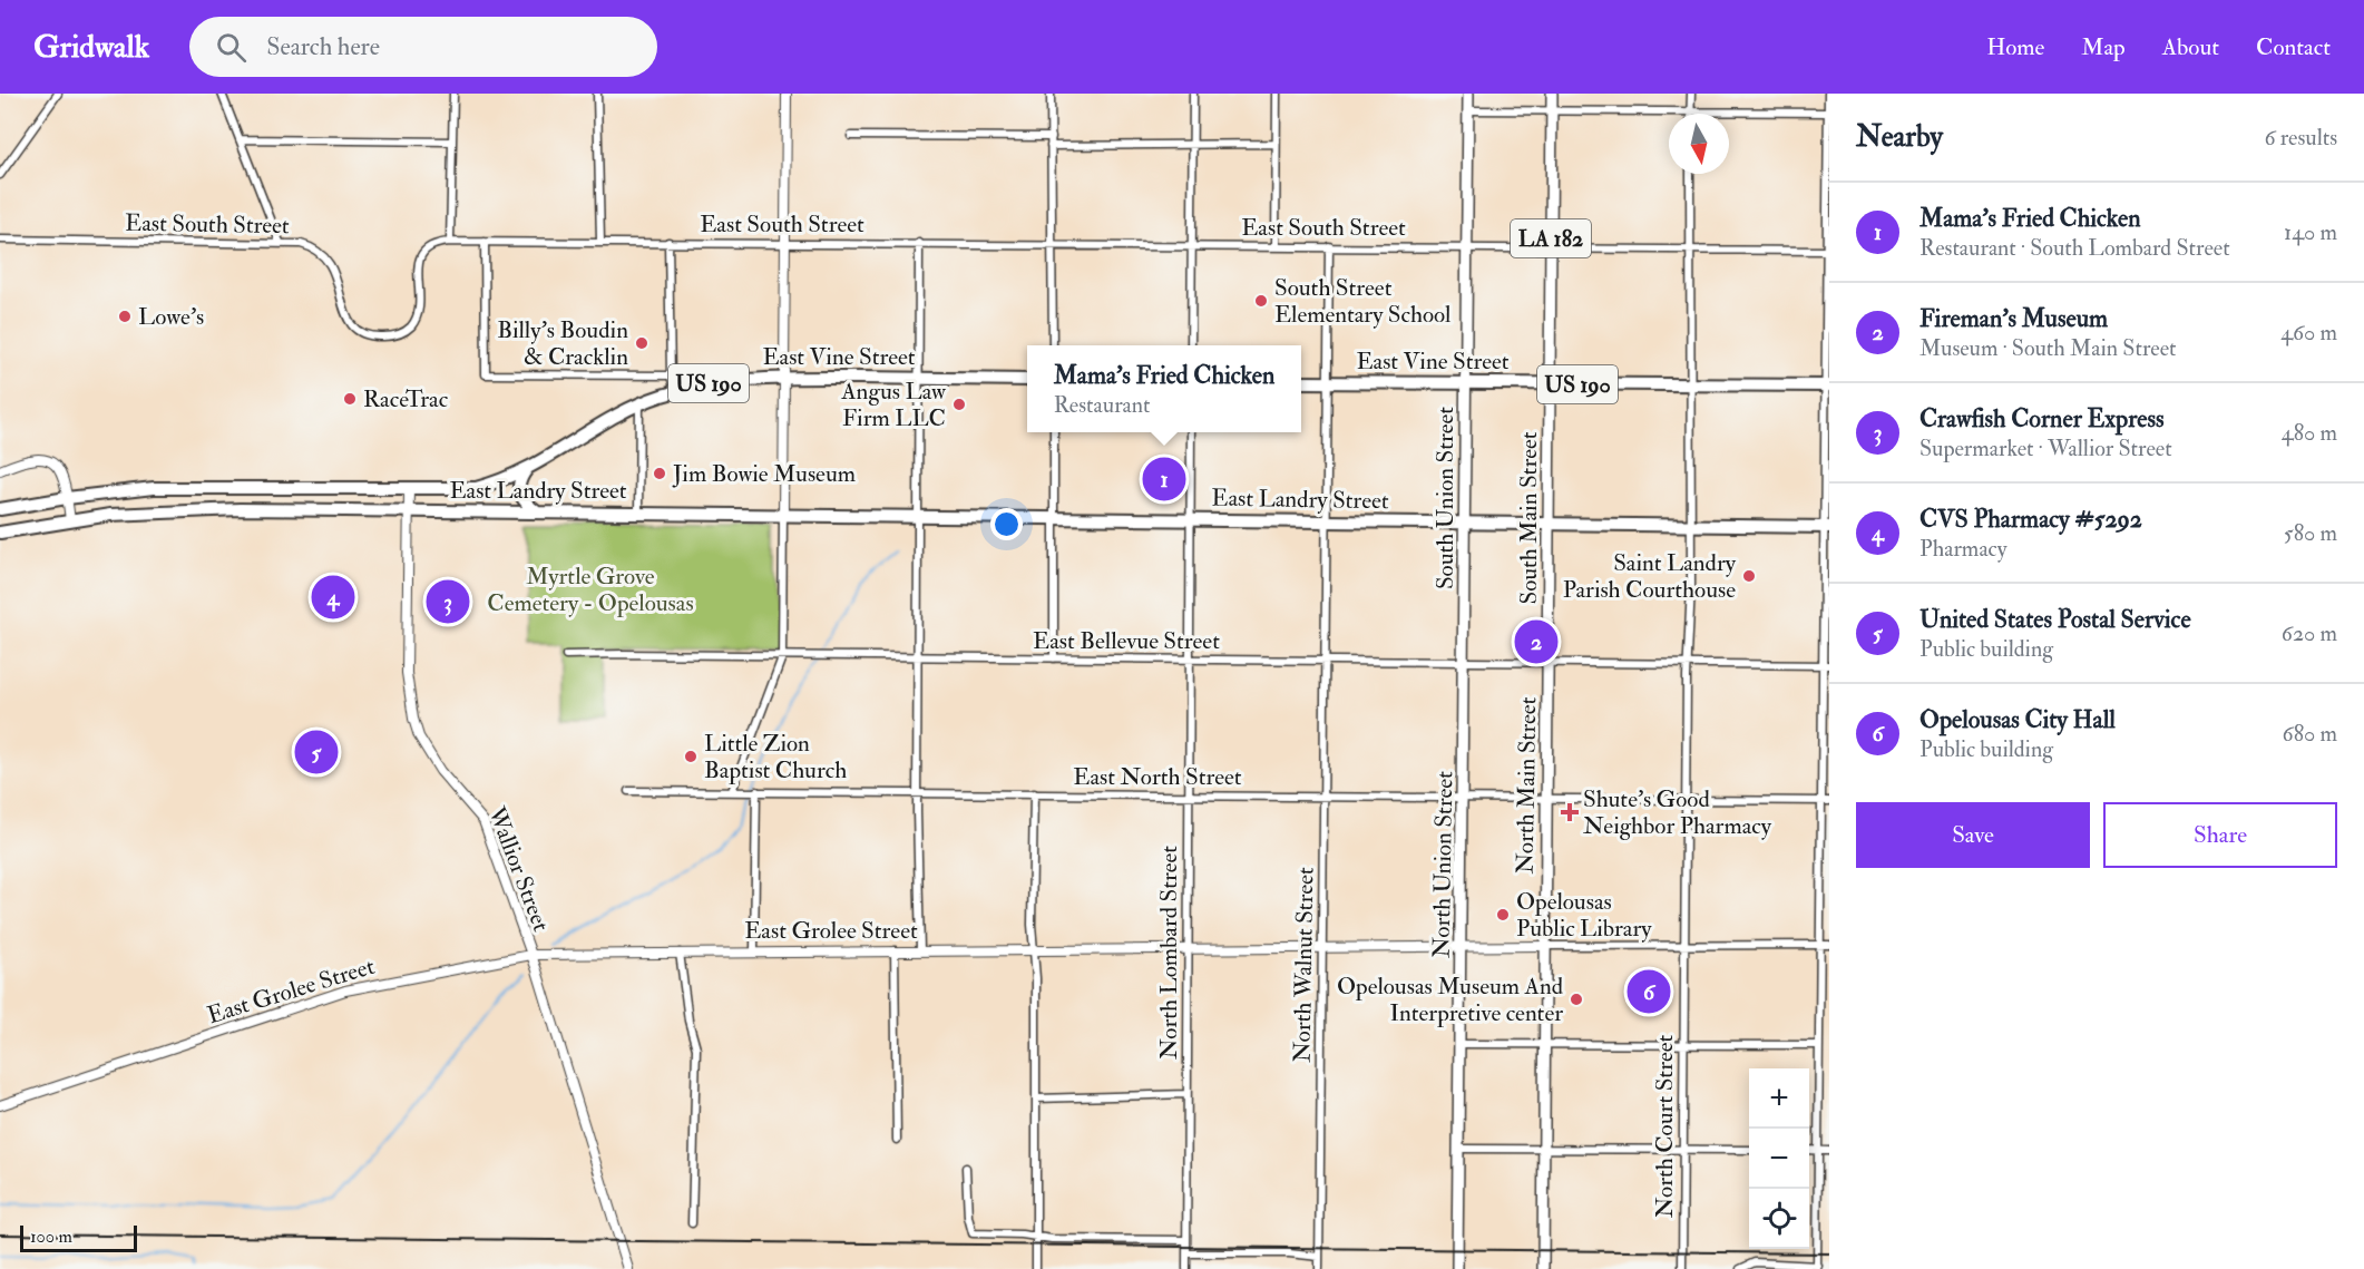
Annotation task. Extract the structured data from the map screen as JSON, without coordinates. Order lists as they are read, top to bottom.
{
  "streets": {
    "highway": ["East Vine Street", "US 190", "East Landry Street"],
    "main road": [
      "LA 182",
      "South Union Street",
      "South Main Street",
      "North Main Street",
      "North Union Street"
    ],
    "street": [
      "East South Street",
      "East Bellevue Street",
      "East North Street",
      "Wallior Street",
      "East Grolee Street",
      "North Lombard Street",
      "North Walnut Street",
      "North Court Street"
    ]
  },
  "crossings": [
    ["East South Street", "South Union Street"],
    ["East South Street", "South Main Street"],
    ["East South Street", "North Walnut Street"],
    ["East South Street", "North Court Street"],
    ["East Vine Street", "US 190"],
    ["East Vine Street", "South Union Street"],
    ["East Vine Street", "South Main Street"],
    ["East Vine Street", "Wallior Street"],
    ["East Vine Street", "North Walnut Street"],
    ["East Vine Street", "North Court Street"],
    ["US 190", "North Court Street"],
    ["East Landry Street", "South Union Street"],
    ["East Landry Street", "South Main Street"],
    ["East Landry Street", "Wallior Street"],
    ["East Landry Street", "North Lombard Street"],
    ["East Landry Street", "North Walnut Street"],
    ["East Landry Street", "North Court Street"],
    ["South Union Street", "East Bellevue Street"],
    ["South Union Street", "North Union Street"],
    ["South Main Street", "East Bellevue Street"],
    ["South Main Street", "North Main Street"],
    ["East Bellevue Street", "North Main Street"],
    ["East Bellevue Street", "North Union Street"],
    ["East Bellevue Street", "North Lombard Street"],
    ["East Bellevue Street", "North Walnut Street"],
    ["East Bellevue Street", "North Court Street"],
    ["East North Street", "North Main Street"],
    ["East North Street", "North Union Street"],
    ["East North Street", "North Lombard Street"],
    ["East North Street", "North Walnut Street"],
    ["East North Street", "North Court Street"],
    ["North Main Street", "East Grolee Street"],
    ["North Union Street", "East Grolee Street"],
    ["Wallior Street", "East Grolee Street"],
    ["East Grolee Street", "North Lombard Street"],
    ["East Grolee Street", "North Walnut Street"],
    ["East Grolee Street", "North Court Street"]
  ],
  "parks": ["Myrtle Grove Cemetery - Opelousas"],
  "places": {
    "other": [
      "South Street Elementary School",
      "Lowe's",
      "Billy's Boudin & Cracklin",
      "RaceTrac",
      "Angus Law Firm LLC",
      "Jim Bowie Museum",
      "Saint Landry Parish Courthouse",
      "Little Zion Baptist Church",
      "Opelousas Public Library",
      "Opelousas Museum And Interpretive center"
    ],
    "health": ["Shute's Good Neighbor Pharmacy"]
  },
  "scale_bar": "100 m",
  "north": "bottom",
  "page": {
    "header": "Gridwalk",
    "search": "Search here",
    "nav": [
      "Home",
      "Map",
      "About",
      "Contact"
    ],
    "heading": ["Nearby", "6 results"],
    "list": [
      {
        "mark": "1",
        "name": "Mama's Fried Chicken",
        "note": "Restaurant · South Lombard Street",
        "value": "140 m"
      },
      {
        "mark": "2",
        "name": "Fireman's Museum",
        "note": "Museum · South Main Street",
        "value": "460 m"
      },
      {
        "mark": "3",
        "name": "Crawfish Corner Express",
        "note": "Supermarket · Wallior Street",
        "value": "480 m"
      },
      {
        "mark": "4",
        "name": "CVS Pharmacy #5292",
        "note": "Pharmacy",
        "value": "580 m"
      },
      {
        "mark": "5",
        "name": "United States Postal Service",
        "note": "Public building",
        "value": "620 m"
      },
      {
        "mark": "6",
        "name": "Opelousas City Hall",
        "note": "Public building",
        "value": "680 m"
      }
    ],
    "popup": ["Mama's Fried Chicken", "Restaurant"],
    "pins": [
      "1",
      "4",
      "3",
      "2",
      "5",
      "6"
    ],
    "buttons": ["Save", "Share"],
    "map_buttons": ["+", "−"],
    "scale": "100 m"
  }
}
